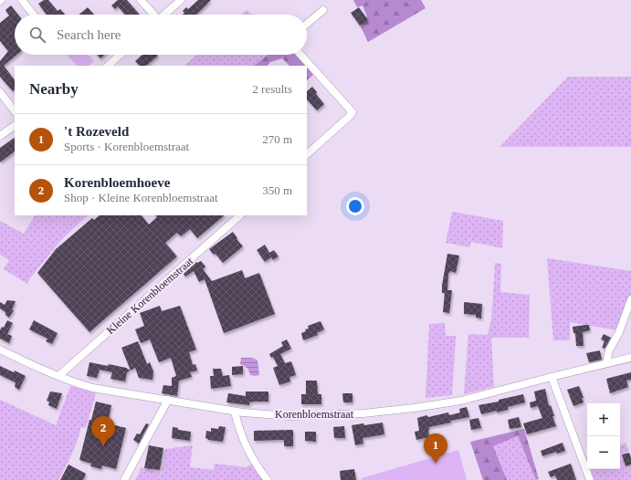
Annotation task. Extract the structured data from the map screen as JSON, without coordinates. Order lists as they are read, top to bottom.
{
  "streets": {
    "street": ["Kleine Korenbloemstraat", "Korenbloemstraat"]
  },
  "crossings": [
    ["Kleine Korenbloemstraat", "Korenbloemstraat"]
  ],
  "page": {
    "search": "Search here",
    "heading": ["Nearby", "2 results"],
    "list": [
      {
        "mark": "1",
        "name": "'t Rozeveld",
        "note": "Sports · Korenbloemstraat",
        "value": "270 m"
      },
      {
        "mark": "2",
        "name": "Korenbloemhoeve",
        "note": "Shop · Kleine Korenbloemstraat",
        "value": "350 m"
      }
    ],
    "map_buttons": ["+", "−"],
    "pins": ["2", "1"]
  }
}
